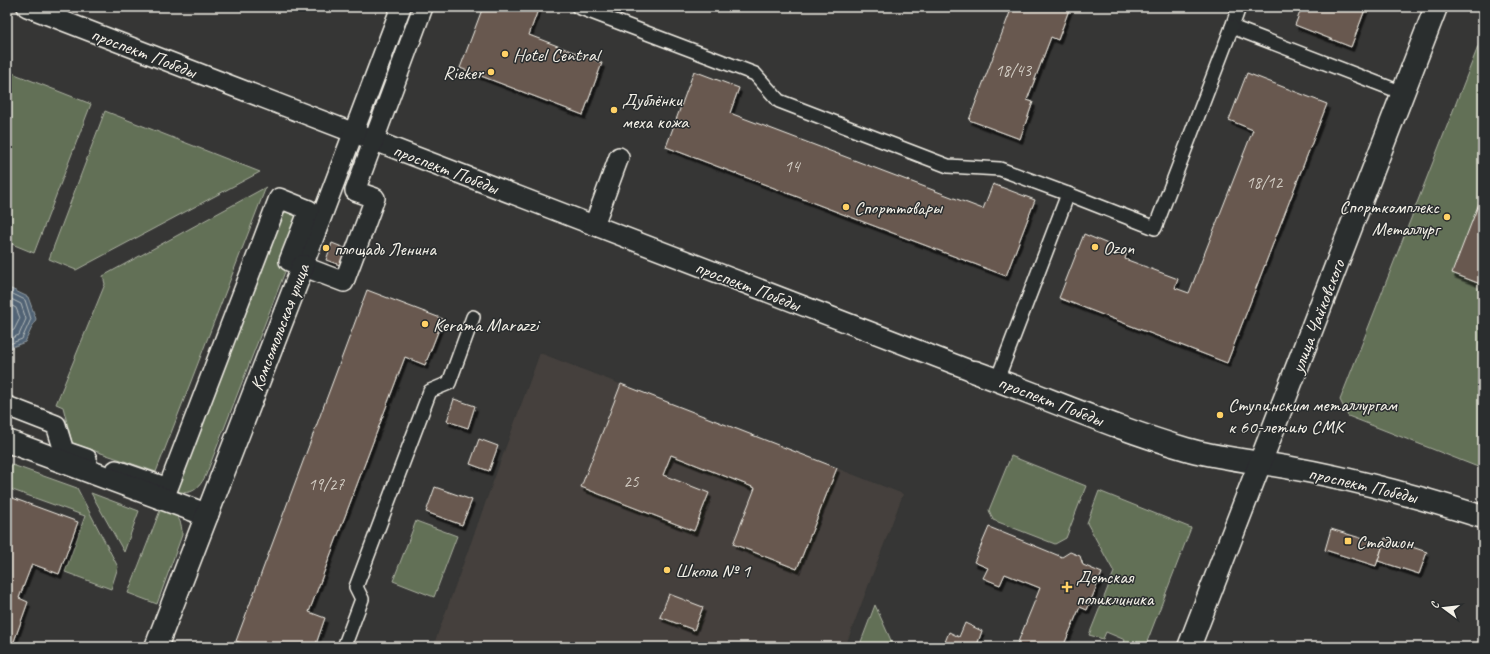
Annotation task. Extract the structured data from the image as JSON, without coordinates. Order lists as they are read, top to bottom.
{
  "streets": {
    "street": ["проспект Победы", "улица Чайковского", "Комсомольская улица"]
  },
  "crossings": [
    ["проспект Победы", "улица Чайковского"],
    ["проспект Победы", "Комсомольская улица"]
  ],
  "places": {
    "other": [
      "Hotel Central",
      "Rieker",
      "Дублёнки меха кожа",
      "Спорттовары",
      "Спорткомплекс Металлург",
      "Ozon",
      "площадь Ленина",
      "Kerama Marazzi",
      "Ступинским металлургам к 60-летию СМК",
      "Школа № 1"
    ],
    "transit": ["Стадион"],
    "health": ["Детская поликлиника"]
  },
  "house_numbers": [
    "18/43",
    "14",
    "18/12",
    "25",
    "19/27"
  ],
  "north": "left"
}
